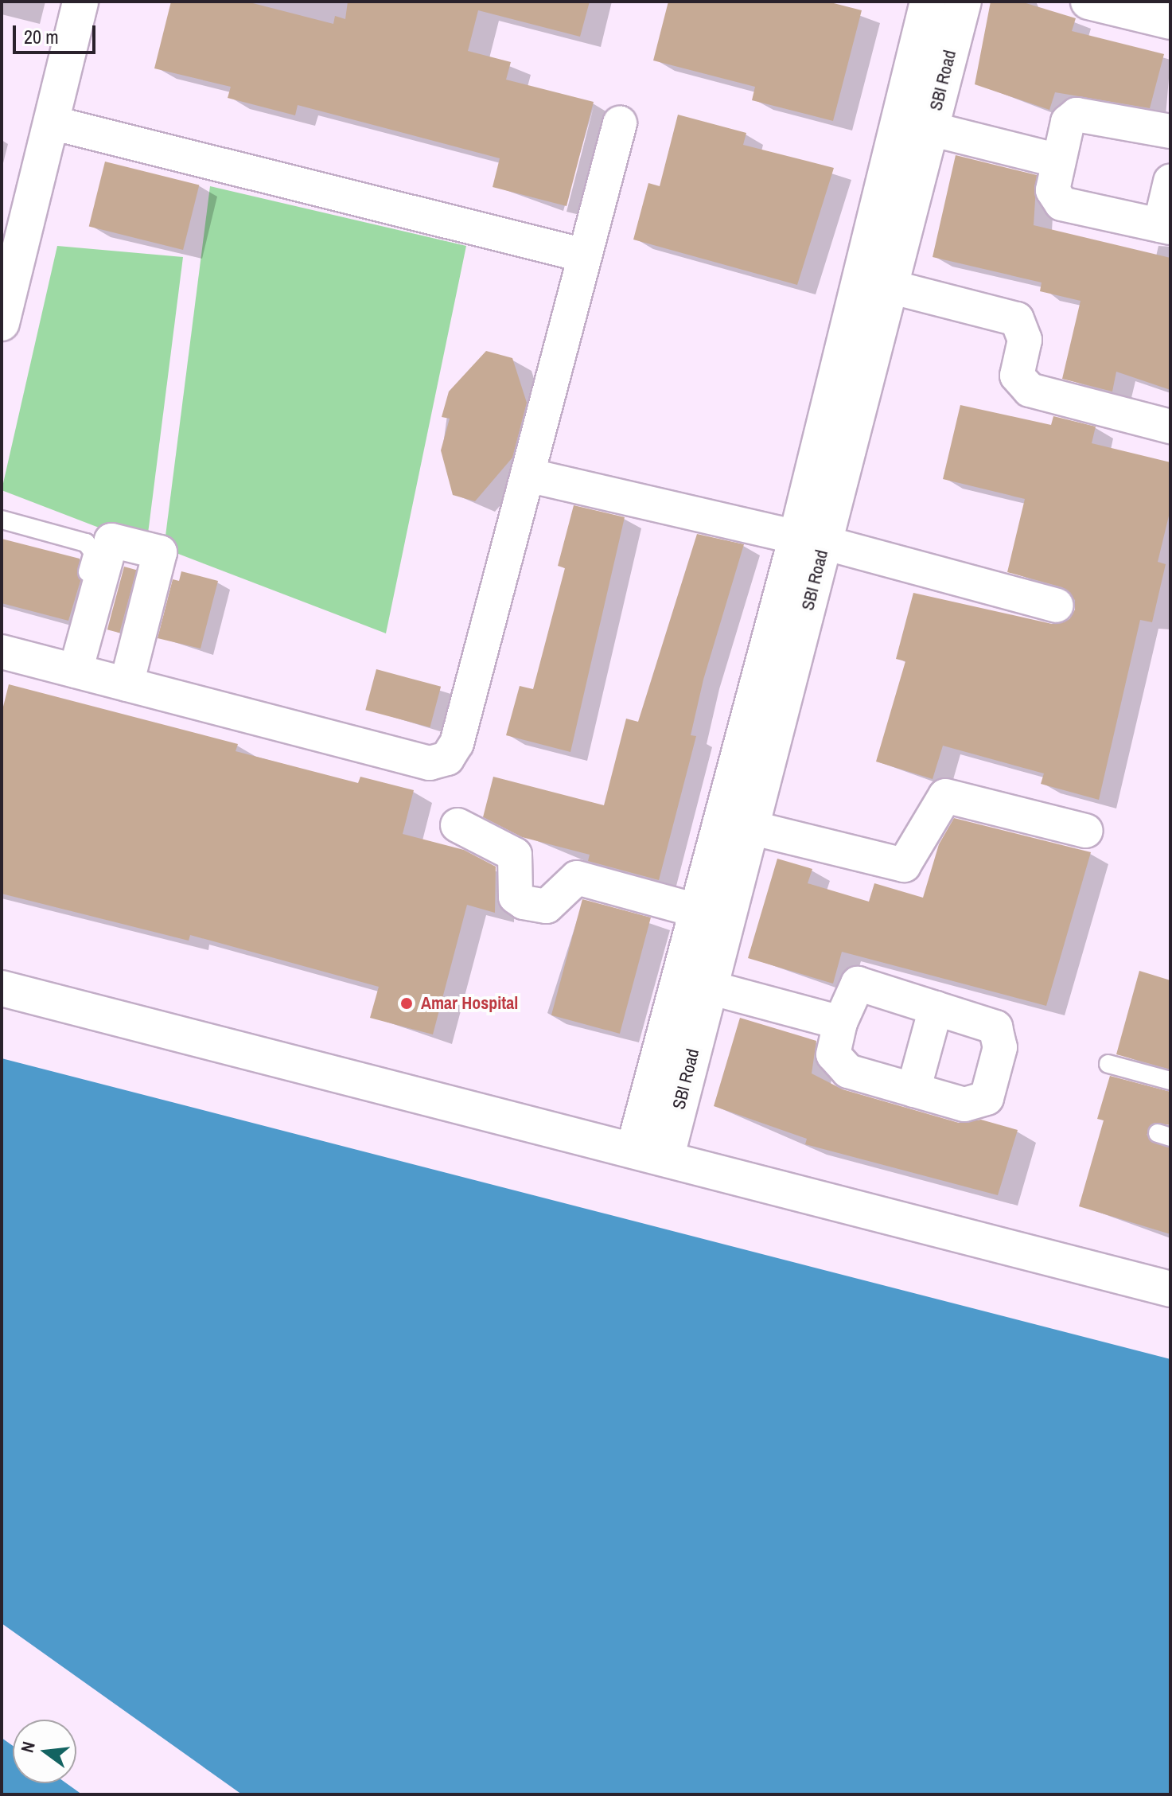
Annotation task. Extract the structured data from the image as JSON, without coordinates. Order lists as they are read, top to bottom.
{
  "streets": {
    "street": ["SBI Road"]
  },
  "places": ["Amar Hospital"],
  "scale_bar": "20 m",
  "north": "left"
}
